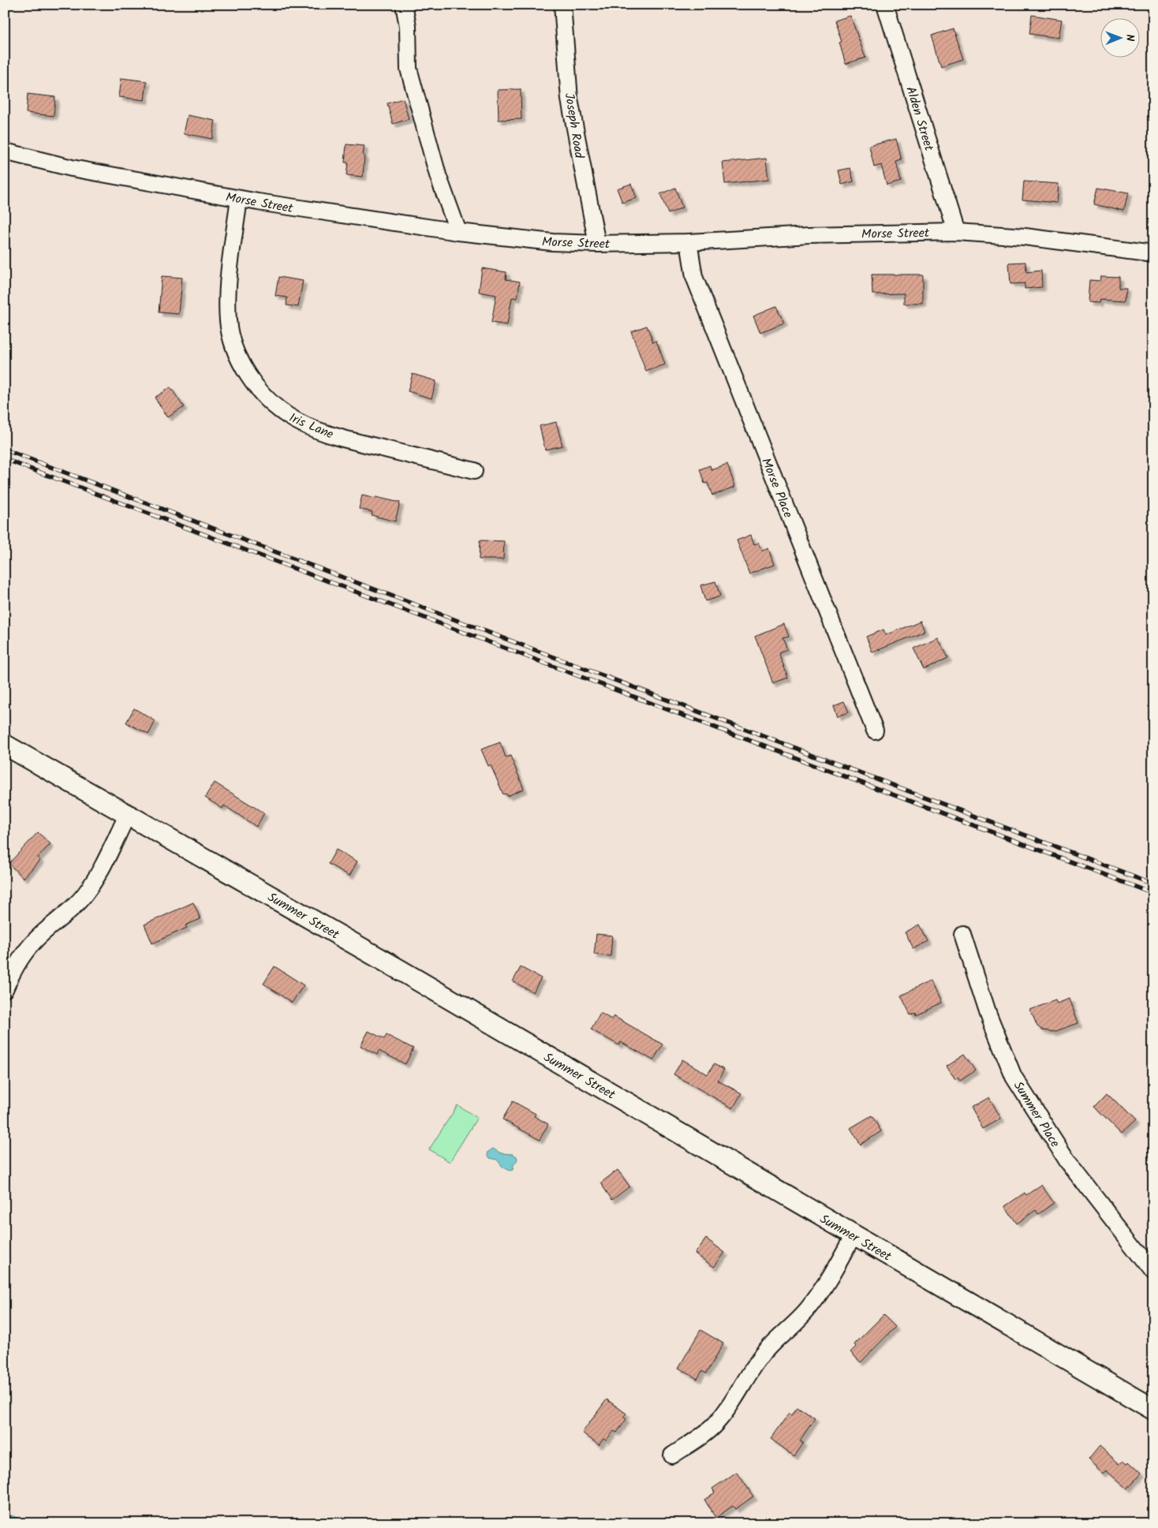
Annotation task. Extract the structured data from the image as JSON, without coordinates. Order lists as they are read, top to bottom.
{
  "streets": {
    "main road": ["Summer Street"],
    "street": [
      "Alden Street",
      "Joseph Road",
      "Morse Street",
      "Iris Lane",
      "Morse Place",
      "Summer Place"
    ]
  },
  "crossings": [
    ["Alden Street", "Morse Street"],
    ["Joseph Road", "Morse Street"],
    ["Morse Street", "Iris Lane"],
    ["Morse Street", "Morse Place"]
  ],
  "north": "right"
}
